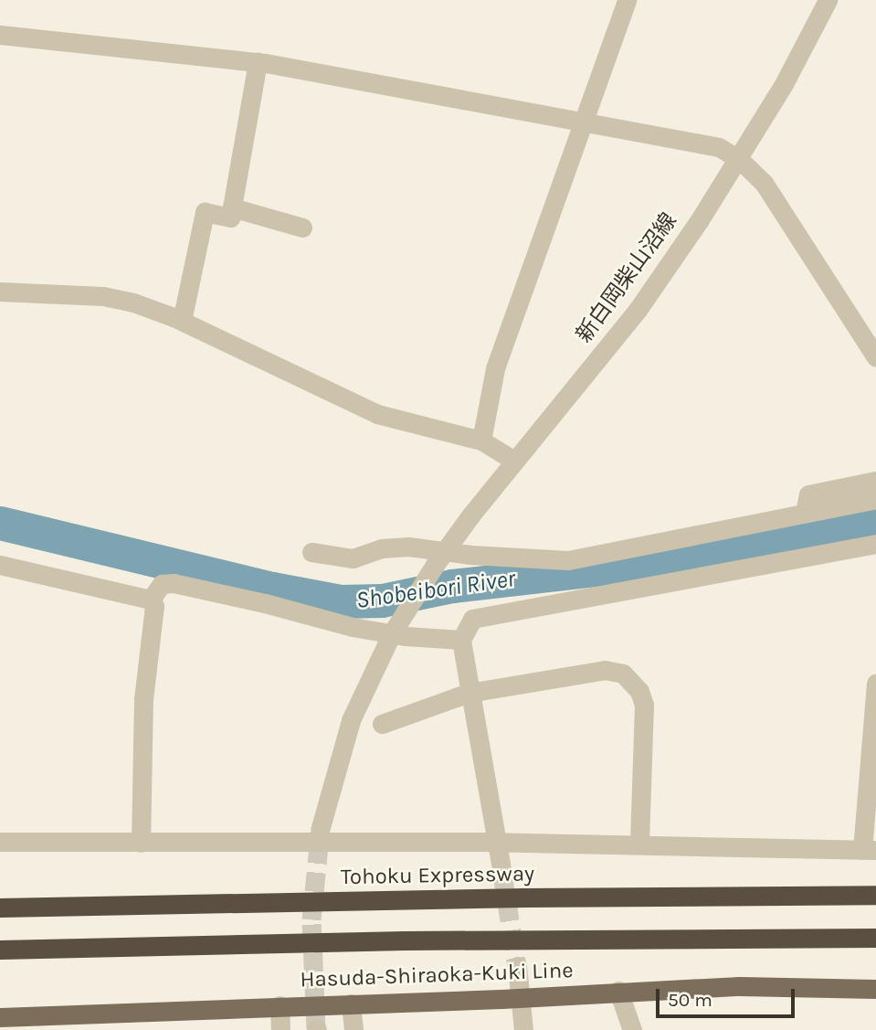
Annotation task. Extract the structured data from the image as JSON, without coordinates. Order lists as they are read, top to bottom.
{
  "streets": {
    "highway": ["Tohoku Expressway"],
    "main road": ["Hasuda-Shiraoka-Kuki Line"],
    "street": ["新白岡柴山沼線"]
  },
  "water": ["Shobeibori River"],
  "scale_bar": "50 m"
}
